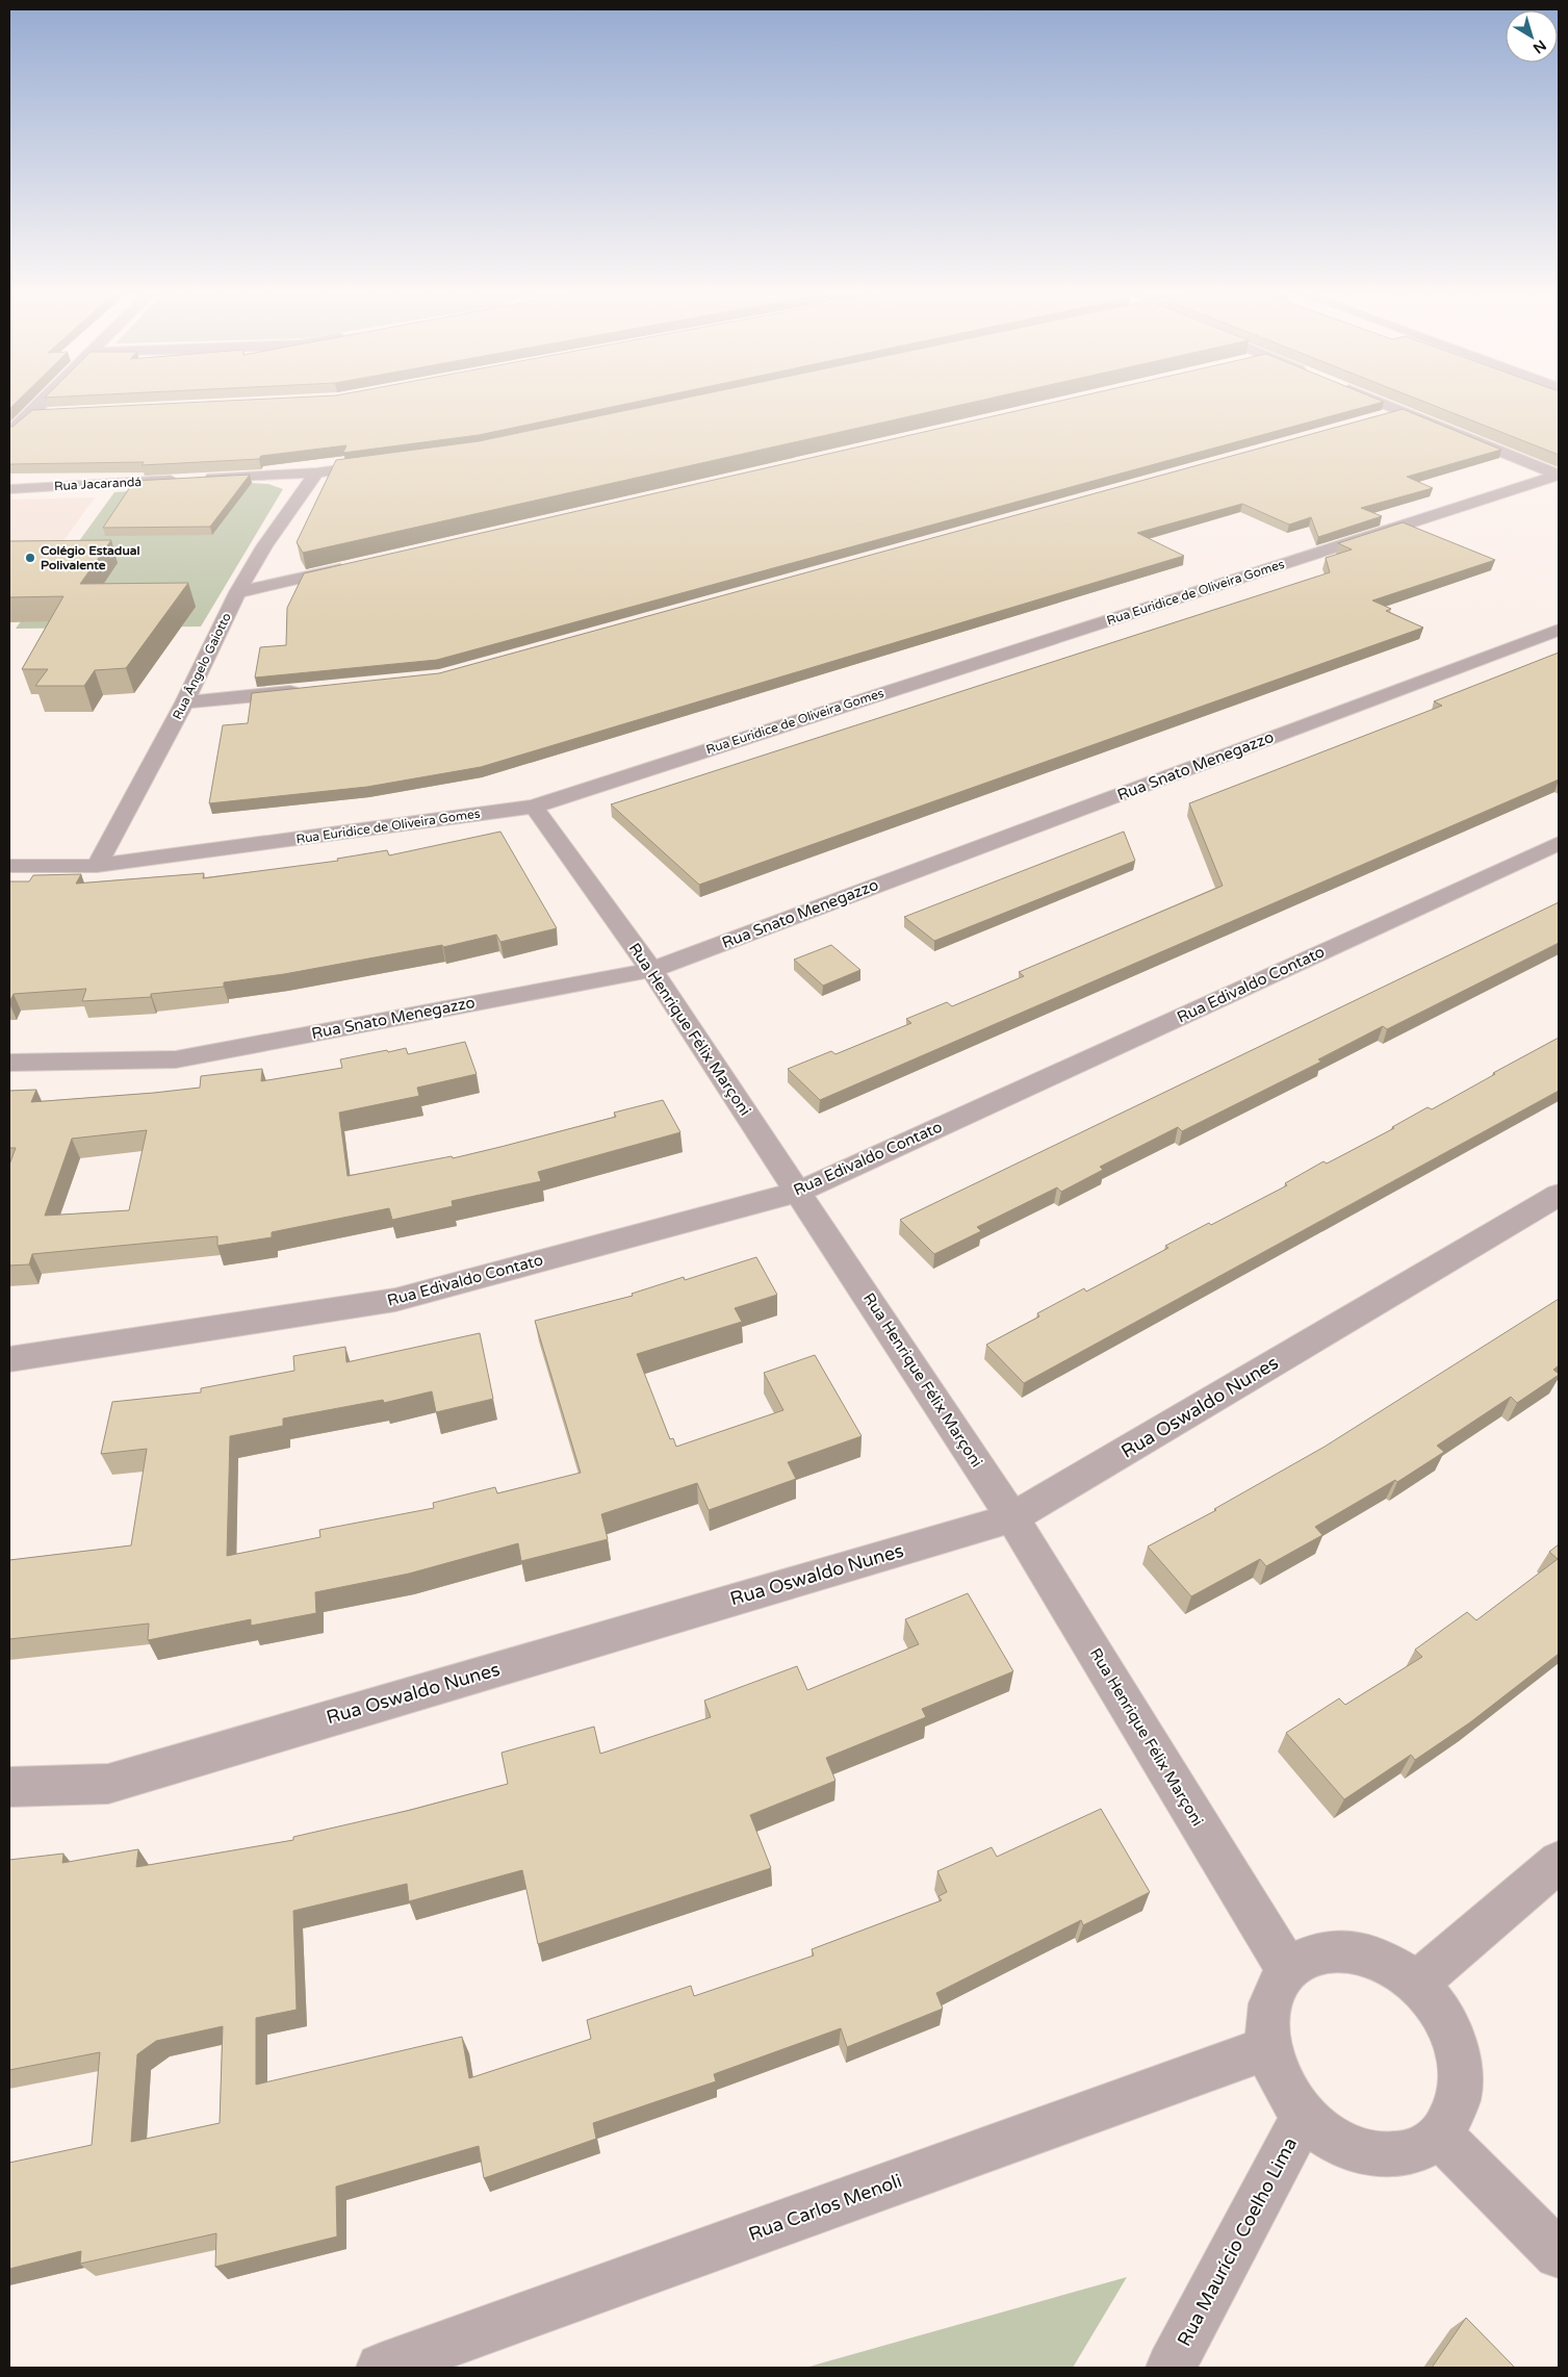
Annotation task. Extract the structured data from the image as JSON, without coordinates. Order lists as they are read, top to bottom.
{
  "streets": {
    "street": [
      "Rua Jacarandá",
      "Rua Euridice de Oliveira Gomes",
      "Rua Ângelo Gaiotto",
      "Rua Snato Menegazzo",
      "Rua Edivaldo Contato",
      "Rua Henrique Félix Marçoni",
      "Rua Oswaldo Nunes",
      "Rua Carlos Menoli",
      "Rua Maurício Coelho Lima"
    ]
  },
  "crossings": [
    ["Rua Jacarandá", "Rua Ângelo Gaiotto"],
    ["Rua Euridice de Oliveira Gomes", "Rua Ângelo Gaiotto"],
    ["Rua Euridice de Oliveira Gomes", "Rua Henrique Félix Marçoni"],
    ["Rua Snato Menegazzo", "Rua Henrique Félix Marçoni"],
    ["Rua Edivaldo Contato", "Rua Henrique Félix Marçoni"],
    ["Rua Henrique Félix Marçoni", "Rua Oswaldo Nunes"]
  ],
  "places": ["Colégio Estadual Polivalente"],
  "north": "bottom right"
}
